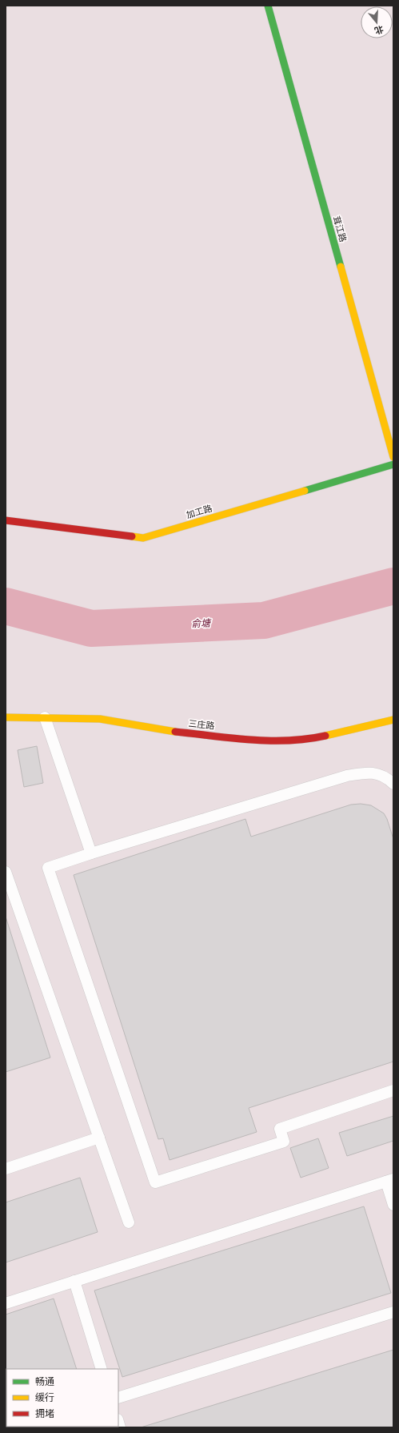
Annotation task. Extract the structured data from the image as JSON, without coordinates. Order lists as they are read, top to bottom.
{
  "streets": {
    "street": ["茸江路", "加工路", "三庄路"]
  },
  "water": ["俞塘"],
  "legend": ["畅通", "缓行", "拥堵"],
  "north": "bottom"
}
